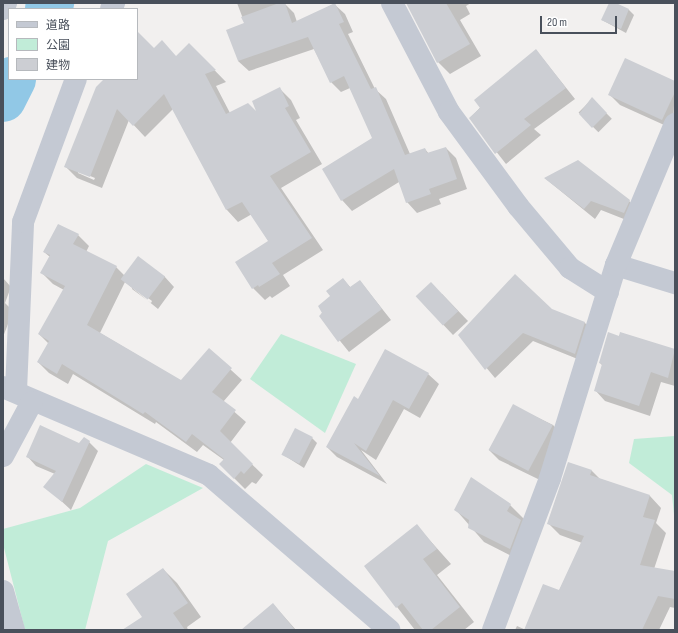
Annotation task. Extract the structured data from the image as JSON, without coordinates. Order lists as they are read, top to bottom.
{
  "legend": ["道路", "公園", "建物"],
  "scale_bar": "20 m"
}
